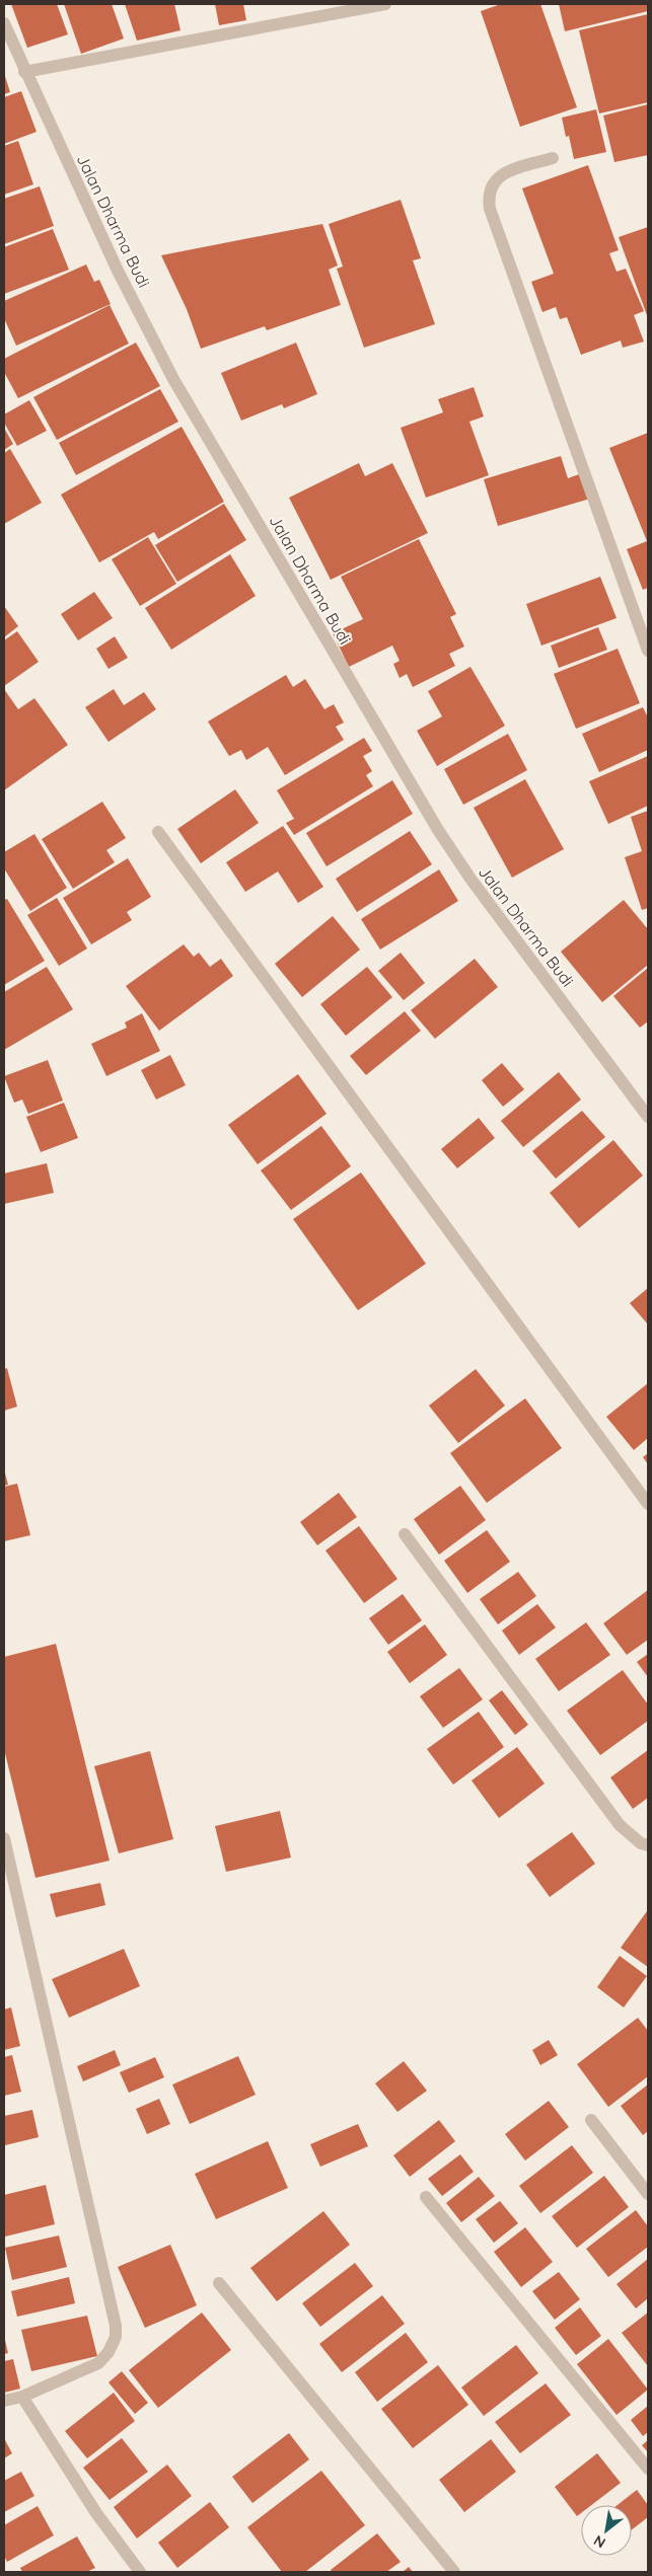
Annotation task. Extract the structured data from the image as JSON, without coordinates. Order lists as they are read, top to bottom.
{
  "streets": {
    "street": ["Jalan Dharma Budi"]
  },
  "north": "bottom left"
}
